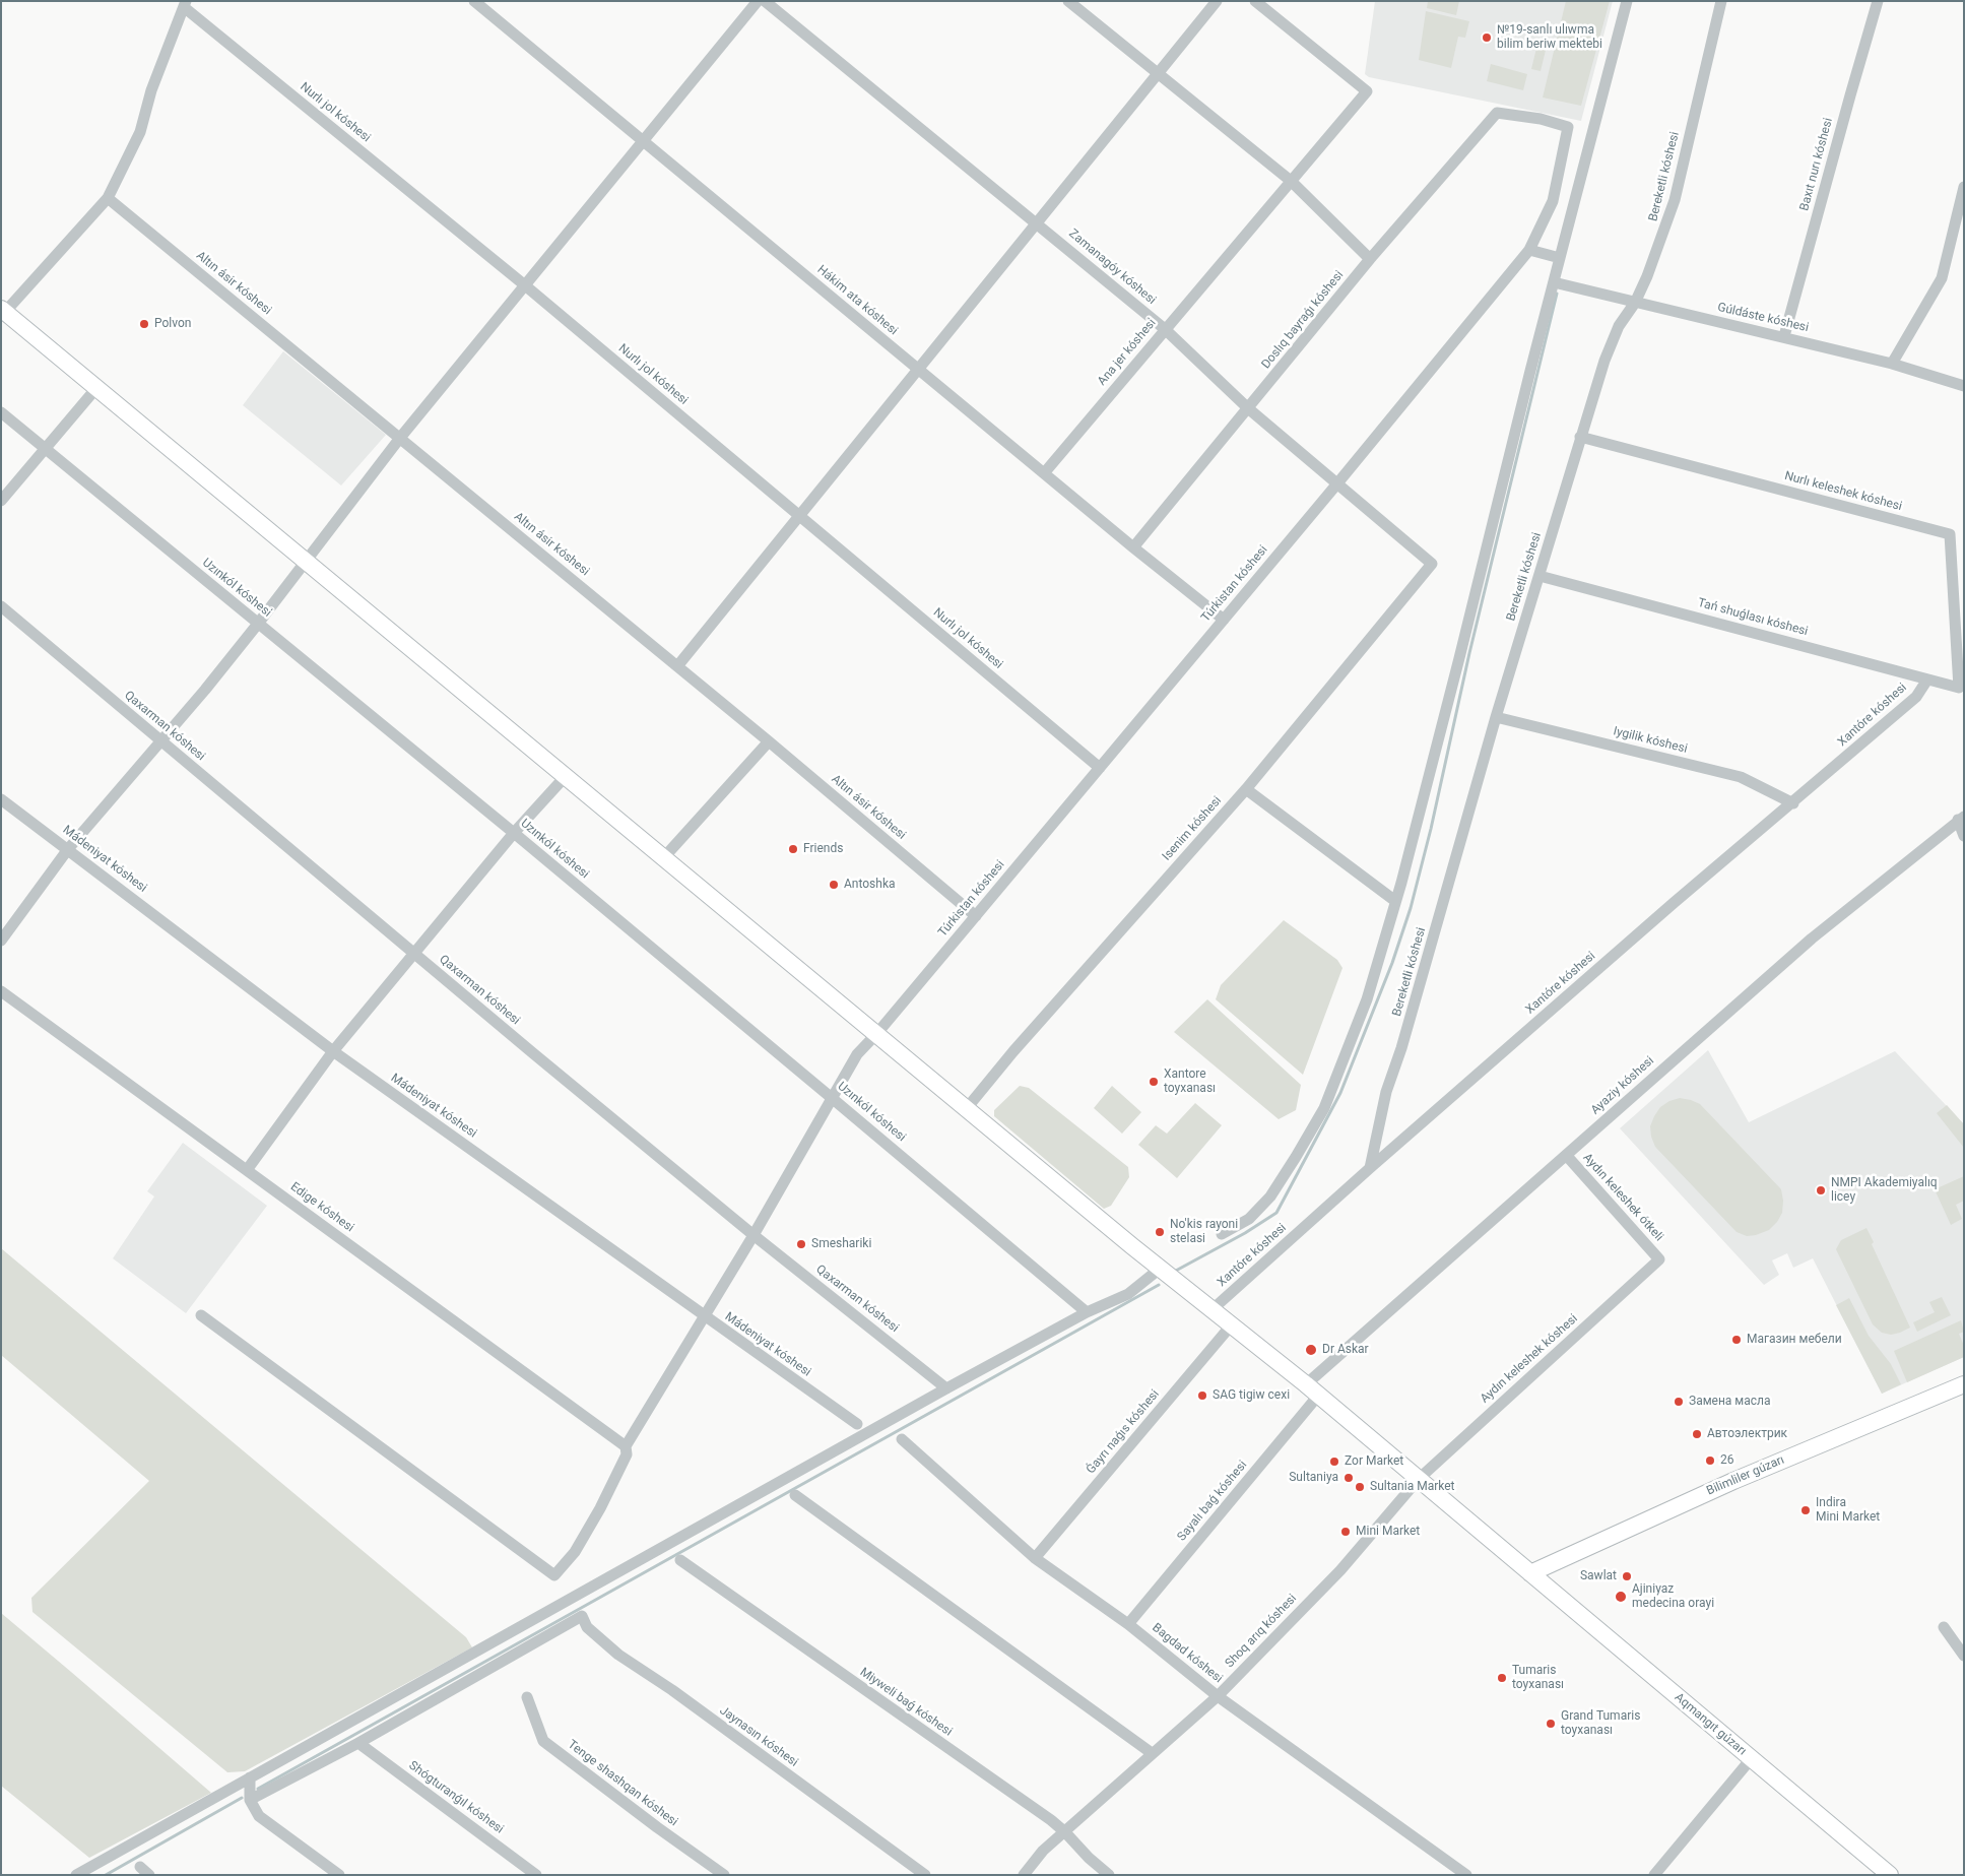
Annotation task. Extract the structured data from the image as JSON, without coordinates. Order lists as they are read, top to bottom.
{
  "streets": {
    "main road": ["Bilimliler gúzarı", "Aqmangıt gúzarı"],
    "street": [
      "Nurlı jol kóshesi",
      "Baxıt nurı kóshesi",
      "Bereketli kóshesi",
      "Zamanagóy kóshesi",
      "Altın ásir kóshesi",
      "Hákim ata kóshesi",
      "Gúldáste kóshesi",
      "Doslıq bayraǵı kóshesi",
      "Ana jer kóshesi",
      "Nurlı keleshek kóshesi",
      "Túrkistan kóshesi",
      "Uzınkól kóshesi",
      "Tań shuǵlası kóshesi",
      "Xantóre kóshesi",
      "Qaxarman kóshesi",
      "Iygilik kóshesi",
      "Isenim kóshesi",
      "Mádeniyat kóshesi",
      "Ayaziy kóshesi",
      "Aydın keleshek ótkeli",
      "Edige kóshesi",
      "Aydın keleshek kóshesi",
      "Ǵayrı naǵıs kóshesi",
      "Sayalı baǵ kóshesi",
      "Shoq arıq kóshesi",
      "Bagdad kóshesi",
      "Miyweli baǵ kóshesi",
      "Jaynasın kóshesi",
      "Tenge shashqan kóshesi",
      "Shógturanǵıl kóshesi"
    ]
  },
  "crossings": [
    ["Nurlı jol kóshesi", "Túrkistan kóshesi"],
    ["Baxıt nurı kóshesi", "Gúldáste kóshesi"],
    ["Bereketli kóshesi", "Gúldáste kóshesi"],
    ["Bereketli kóshesi", "Nurlı keleshek kóshesi"],
    ["Bereketli kóshesi", "Tań shuǵlası kóshesi"],
    ["Bereketli kóshesi", "Xantóre kóshesi"],
    ["Bereketli kóshesi", "Iygilik kóshesi"],
    ["Zamanagóy kóshesi", "Doslıq bayraǵı kóshesi"],
    ["Zamanagóy kóshesi", "Ana jer kóshesi"],
    ["Zamanagóy kóshesi", "Túrkistan kóshesi"],
    ["Zamanagóy kóshesi", "Isenim kóshesi"],
    ["Altın ásir kóshesi", "Túrkistan kóshesi"],
    ["Hákim ata kóshesi", "Doslıq bayraǵı kóshesi"],
    ["Hákim ata kóshesi", "Ana jer kóshesi"],
    ["Hákim ata kóshesi", "Túrkistan kóshesi"],
    ["Doslıq bayraǵı kóshesi", "Túrkistan kóshesi"],
    ["Nurlı keleshek kóshesi", "Tań shuǵlası kóshesi"],
    ["Túrkistan kóshesi", "Uzınkól kóshesi"],
    ["Túrkistan kóshesi", "Qaxarman kóshesi"],
    ["Túrkistan kóshesi", "Mádeniyat kóshesi"],
    ["Túrkistan kóshesi", "Edige kóshesi"],
    ["Túrkistan kóshesi", "Aqmangıt gúzarı"],
    ["Tań shuǵlası kóshesi", "Xantóre kóshesi"],
    ["Xantóre kóshesi", "Iygilik kóshesi"],
    ["Xantóre kóshesi", "Aqmangıt gúzarı"],
    ["Isenim kóshesi", "Aqmangıt gúzarı"],
    ["Ayaziy kóshesi", "Aydın keleshek ótkeli"],
    ["Ayaziy kóshesi", "Sayalı baǵ kóshesi"],
    ["Ayaziy kóshesi", "Aqmangıt gúzarı"],
    ["Aydın keleshek ótkeli", "Aydın keleshek kóshesi"],
    ["Aydın keleshek kóshesi", "Shoq arıq kóshesi"],
    ["Aydın keleshek kóshesi", "Aqmangıt gúzarı"],
    ["Ǵayrı naǵıs kóshesi", "Bagdad kóshesi"],
    ["Ǵayrı naǵıs kóshesi", "Aqmangıt gúzarı"],
    ["Bilimliler gúzarı", "Aqmangıt gúzarı"],
    ["Sayalı baǵ kóshesi", "Bagdad kóshesi"],
    ["Sayalı baǵ kóshesi", "Aqmangıt gúzarı"],
    ["Shoq arıq kóshesi", "Bagdad kóshesi"],
    ["Shoq arıq kóshesi", "Miyweli baǵ kóshesi"],
    ["Shoq arıq kóshesi", "Aqmangıt gúzarı"],
    ["Jaynasın kóshesi", "Shógturanǵıl kóshesi"]
  ],
  "places": [
    "№19-sanlı ulıwma bilim beriw mektebi",
    "Polvon",
    "Friends",
    "Antoshka",
    "Xantore toyxanası",
    "NMPI Akademiyalıq licey",
    "No'kis rayoni stelasi",
    "Smeshariki",
    "Магазин мебели",
    "Dr Askar",
    "SAG tigiw cexi",
    "Замена масла",
    "Автоэлектрик",
    "26",
    "Zor Market",
    "Sultaniya",
    "Sultania Market",
    "Indira Mini Market",
    "Mini Market",
    "Sawlat",
    "Ajiniyaz medecina orayi",
    "Tumaris toyxanası",
    "Grand Tumaris toyxanası"
  ]
}
